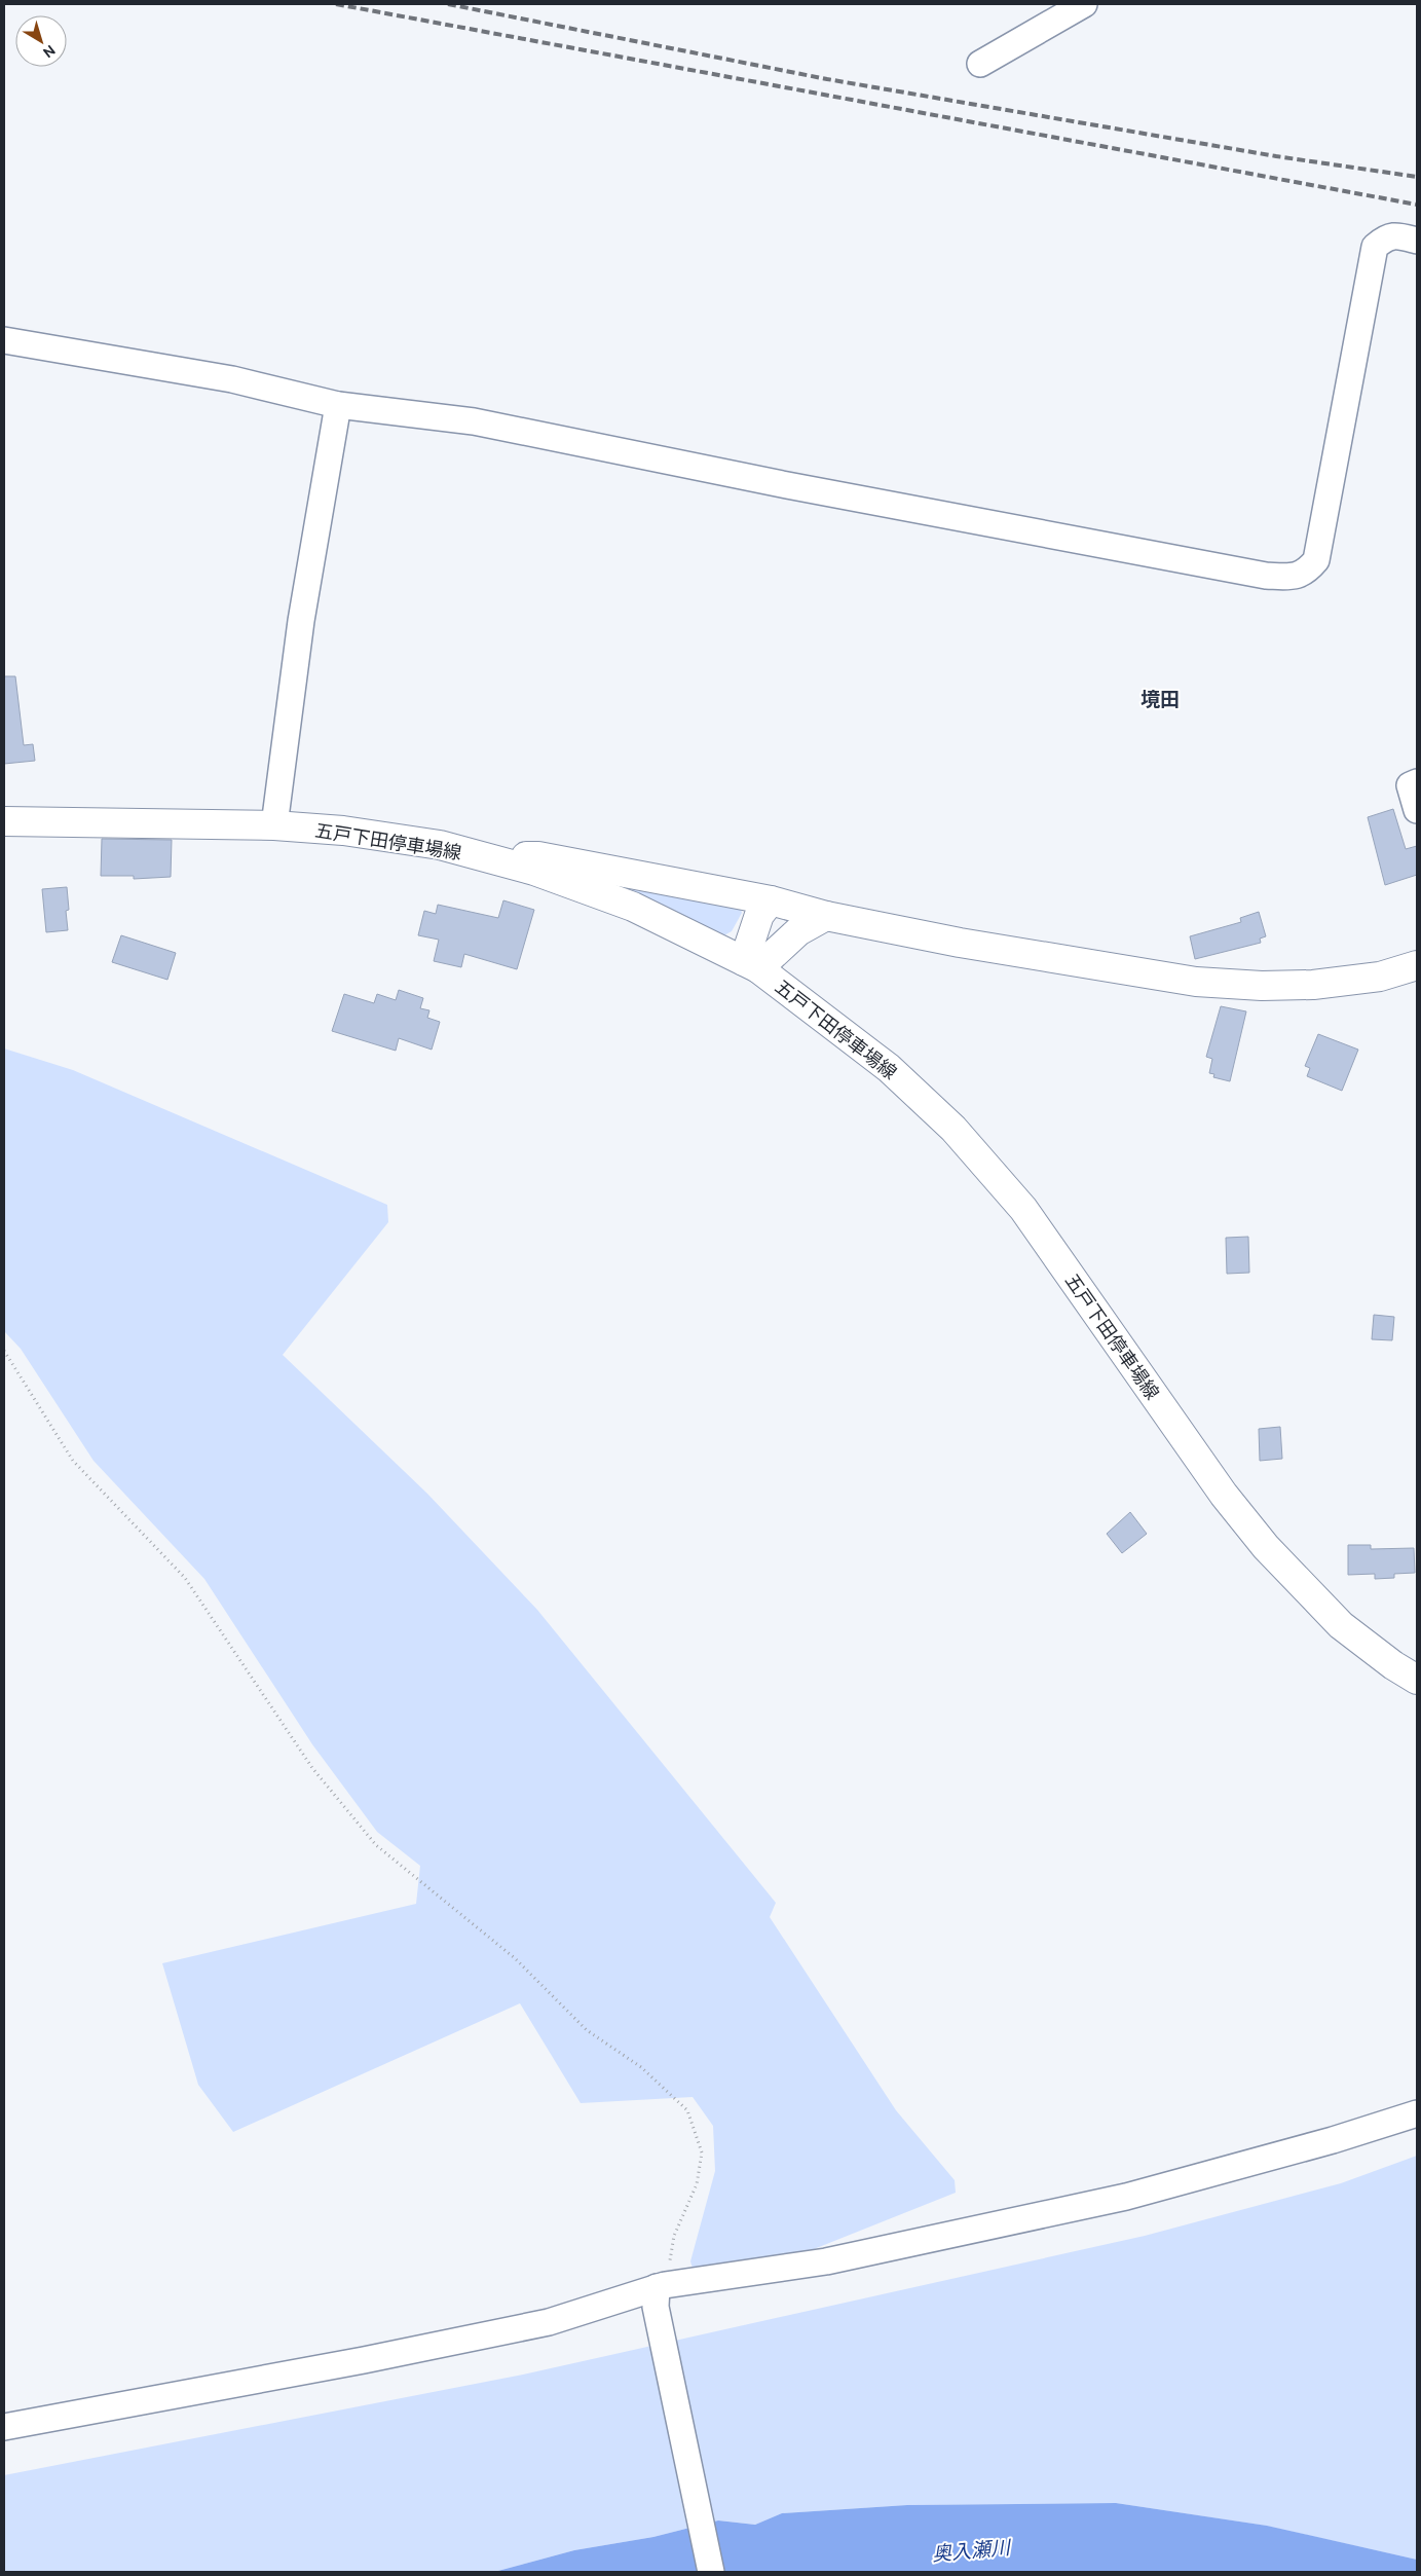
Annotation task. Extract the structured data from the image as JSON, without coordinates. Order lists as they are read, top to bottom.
{
  "streets": {
    "main road": ["五戸下田停車場線"]
  },
  "districts": ["境田"],
  "water": ["奥入瀬川"],
  "north": "bottom right"
}
